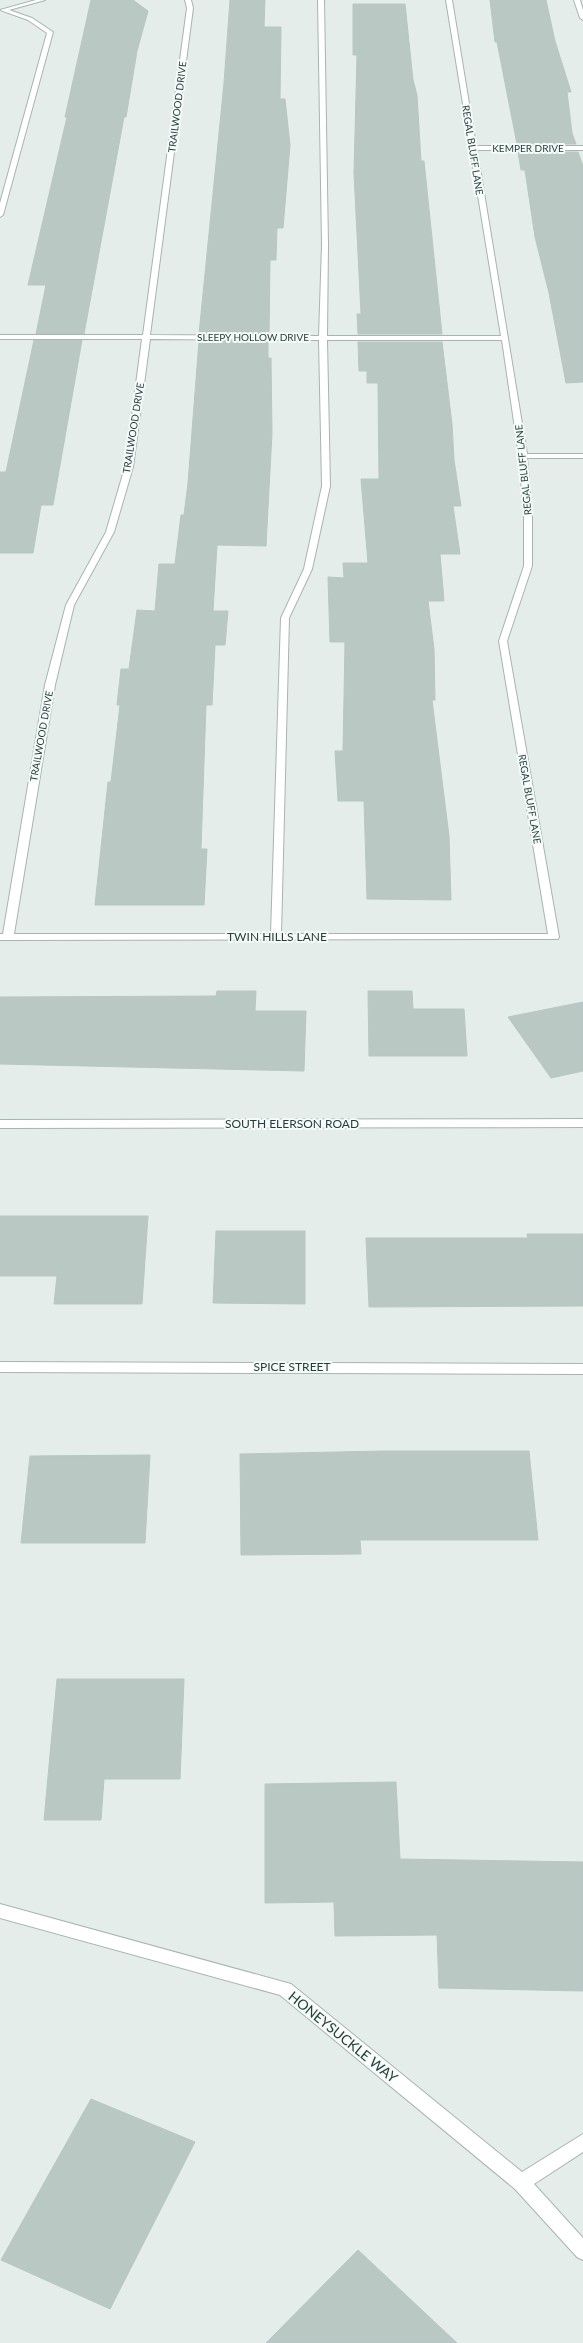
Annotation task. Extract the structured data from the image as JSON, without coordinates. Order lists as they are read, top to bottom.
{
  "streets": {
    "street": [
      "TRAILWOOD DRIVE",
      "KEMPER DRIVE",
      "REGAL BLUFF LANE",
      "SLEEPY HOLLOW DRIVE",
      "TWIN HILLS LANE",
      "SOUTH ELERSON ROAD",
      "SPICE STREET",
      "HONEYSUCKLE WAY"
    ]
  },
  "crossings": [
    ["TRAILWOOD DRIVE", "SLEEPY HOLLOW DRIVE"],
    ["TRAILWOOD DRIVE", "TWIN HILLS LANE"],
    ["KEMPER DRIVE", "REGAL BLUFF LANE"],
    ["REGAL BLUFF LANE", "SLEEPY HOLLOW DRIVE"],
    ["REGAL BLUFF LANE", "TWIN HILLS LANE"]
  ]
}
